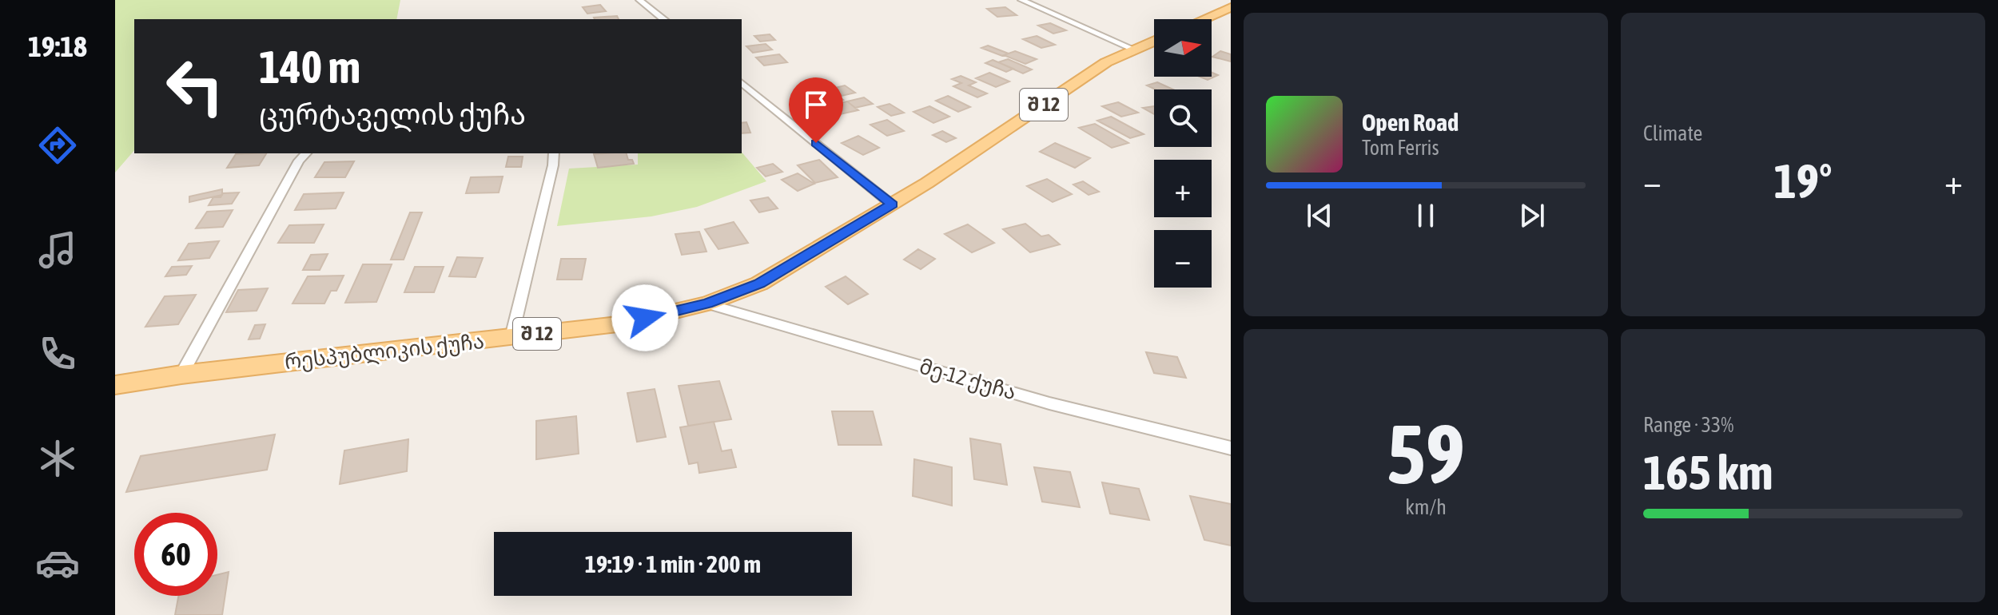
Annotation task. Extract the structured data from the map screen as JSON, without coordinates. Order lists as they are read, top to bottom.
{
  "streets": {
    "main road": ["შ 12", "რესპუბლიკის ქუჩა"],
    "street": ["მე-12 ქუჩა"]
  },
  "crossings": [
    ["შ 12", "რესპუბლიკის ქუჩა"],
    ["რესპუბლიკის ქუჩა", "მე-12 ქუჩა"]
  ],
  "north": "right",
  "page": {
    "tabs": "19:18",
    "tile": [
      "Climate",
      ["59", "km/h"],
      ["Range · 33%", "165 km"]
    ],
    "map_buttons": ["+", "−"],
    "turn": ["140 m", "ცურტაველის ქუჩა"],
    "song": ["Open Road", "Tom Ferris"],
    "heat": ["−", "19°", "+"],
    "limit": "60",
    "trip": "19:19 · 1 min · 200 m"
  }
}
